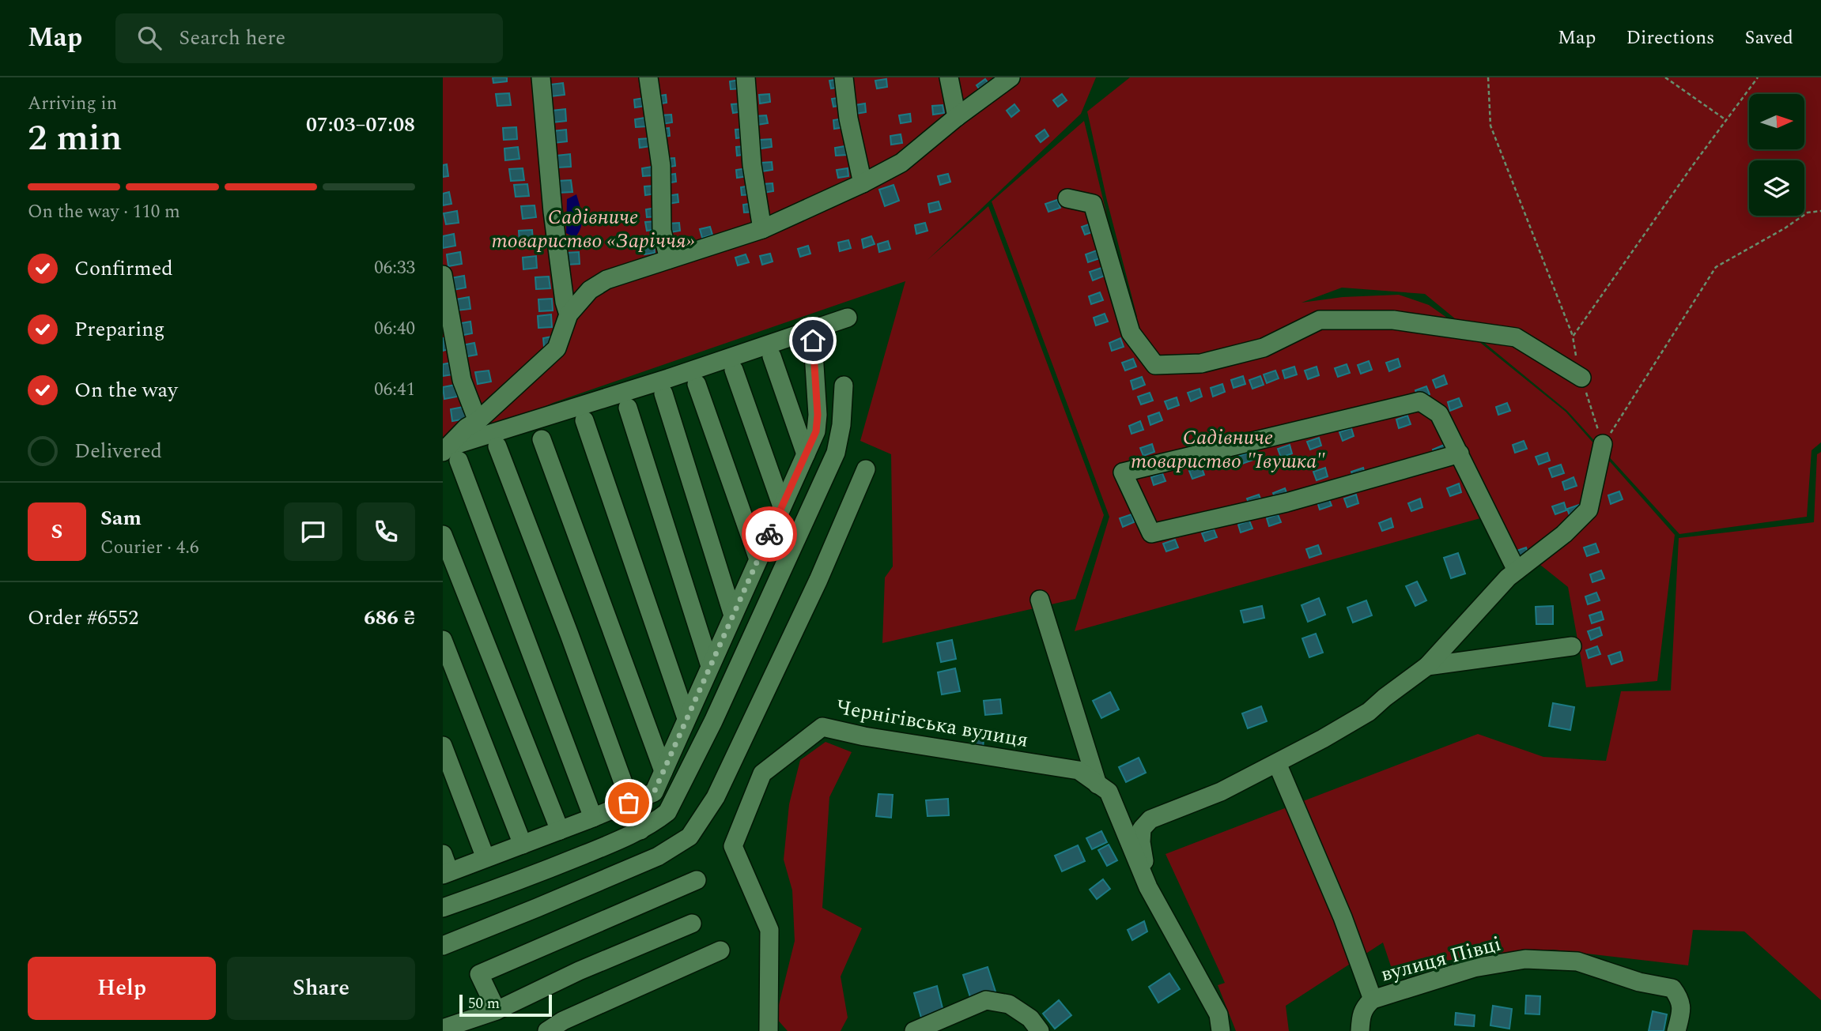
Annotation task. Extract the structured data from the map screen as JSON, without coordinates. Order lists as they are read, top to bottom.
{
  "streets": {
    "street": ["Чернігівська вулиця", "вулиця Півці"]
  },
  "parks": ["Садівниче товариство «Заріччя»", "Садівниче товариство \"Івушка\""],
  "scale_bar": "50 m",
  "north": "right",
  "page": {
    "header": "Map",
    "search": "Search here",
    "nav": ["Map", "Directions", "Saved"],
    "heading": ["2 min", "Arriving in", "07:03–07:08"],
    "panel": [
      "Sam",
      "Courier · 4.6",
      "Order #6552",
      "686 ₴"
    ],
    "bar": "On the way · 110 m",
    "list": [
      ["Confirmed", "06:33"],
      ["Preparing", "06:40"],
      ["On the way", "06:41"],
      "Delivered"
    ],
    "round": "S",
    "buttons": ["Help", "Share"],
    "scale": "50 m"
  }
}
